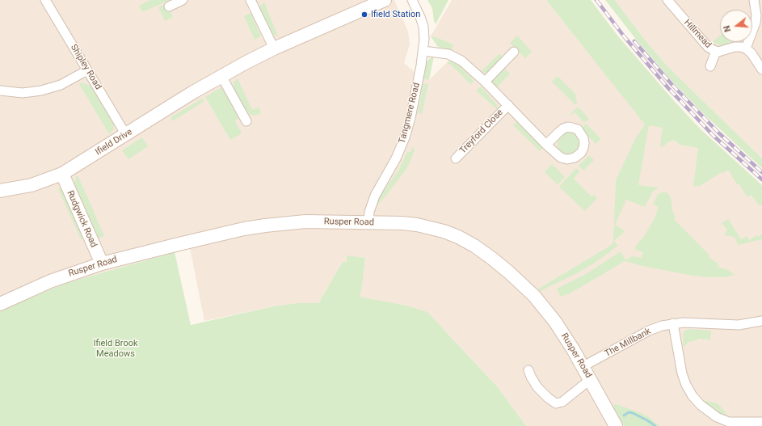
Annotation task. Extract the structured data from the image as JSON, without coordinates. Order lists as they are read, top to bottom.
{
  "streets": {
    "street": [
      "Hillmead",
      "Shipley Road",
      "Tangmere Road",
      "Treyford Close",
      "Ifield Drive",
      "Rudgwick Road",
      "Rusper Road",
      "The Millbank"
    ]
  },
  "crossings": [
    ["Shipley Road", "Ifield Drive"],
    ["Tangmere Road", "Treyford Close"],
    ["Tangmere Road", "Rusper Road"],
    ["Ifield Drive", "Rudgwick Road"],
    ["Rudgwick Road", "Rusper Road"],
    ["Rusper Road", "The Millbank"]
  ],
  "parks": ["Ifield Brook Meadows"],
  "places": ["Ifield Station"],
  "north": "left"
}
